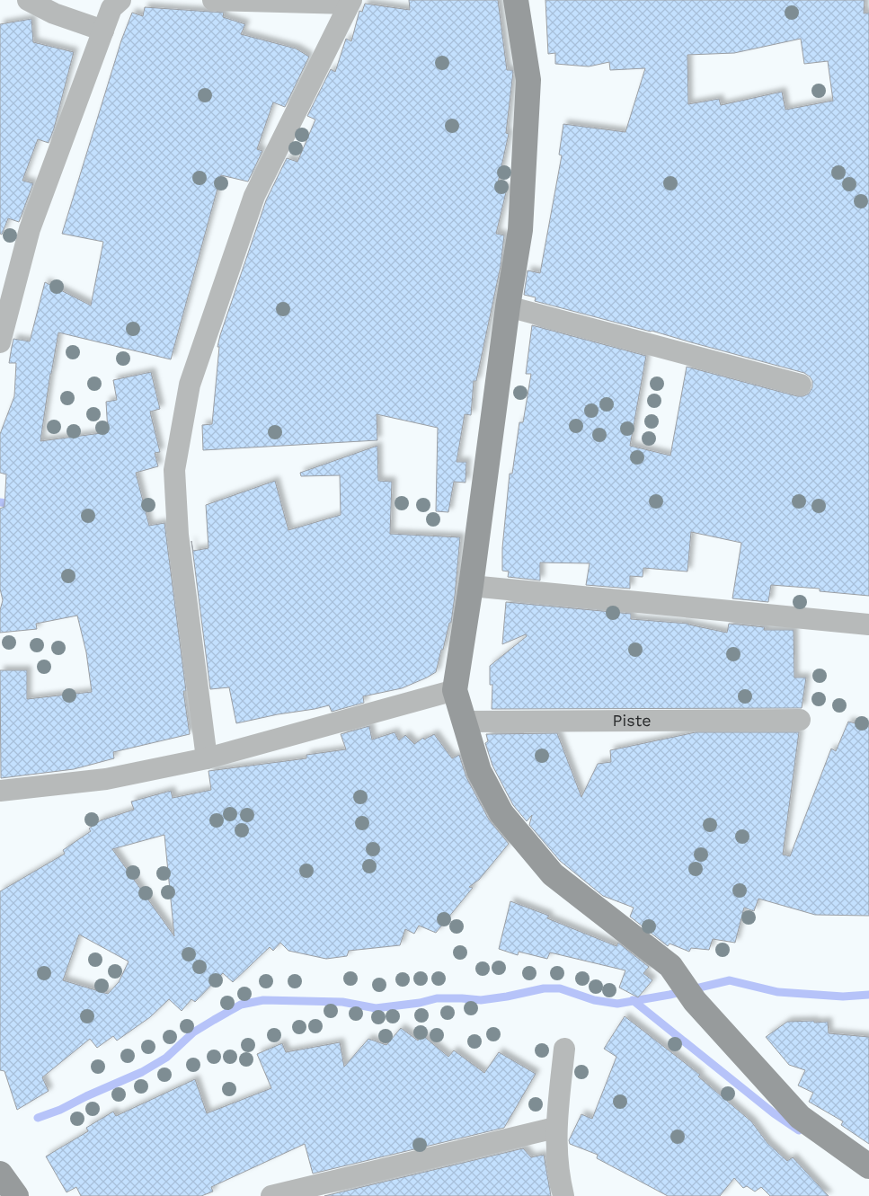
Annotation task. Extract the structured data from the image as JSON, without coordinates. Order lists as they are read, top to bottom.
{
  "streets": {
    "street": ["Piste"]
  }
}
